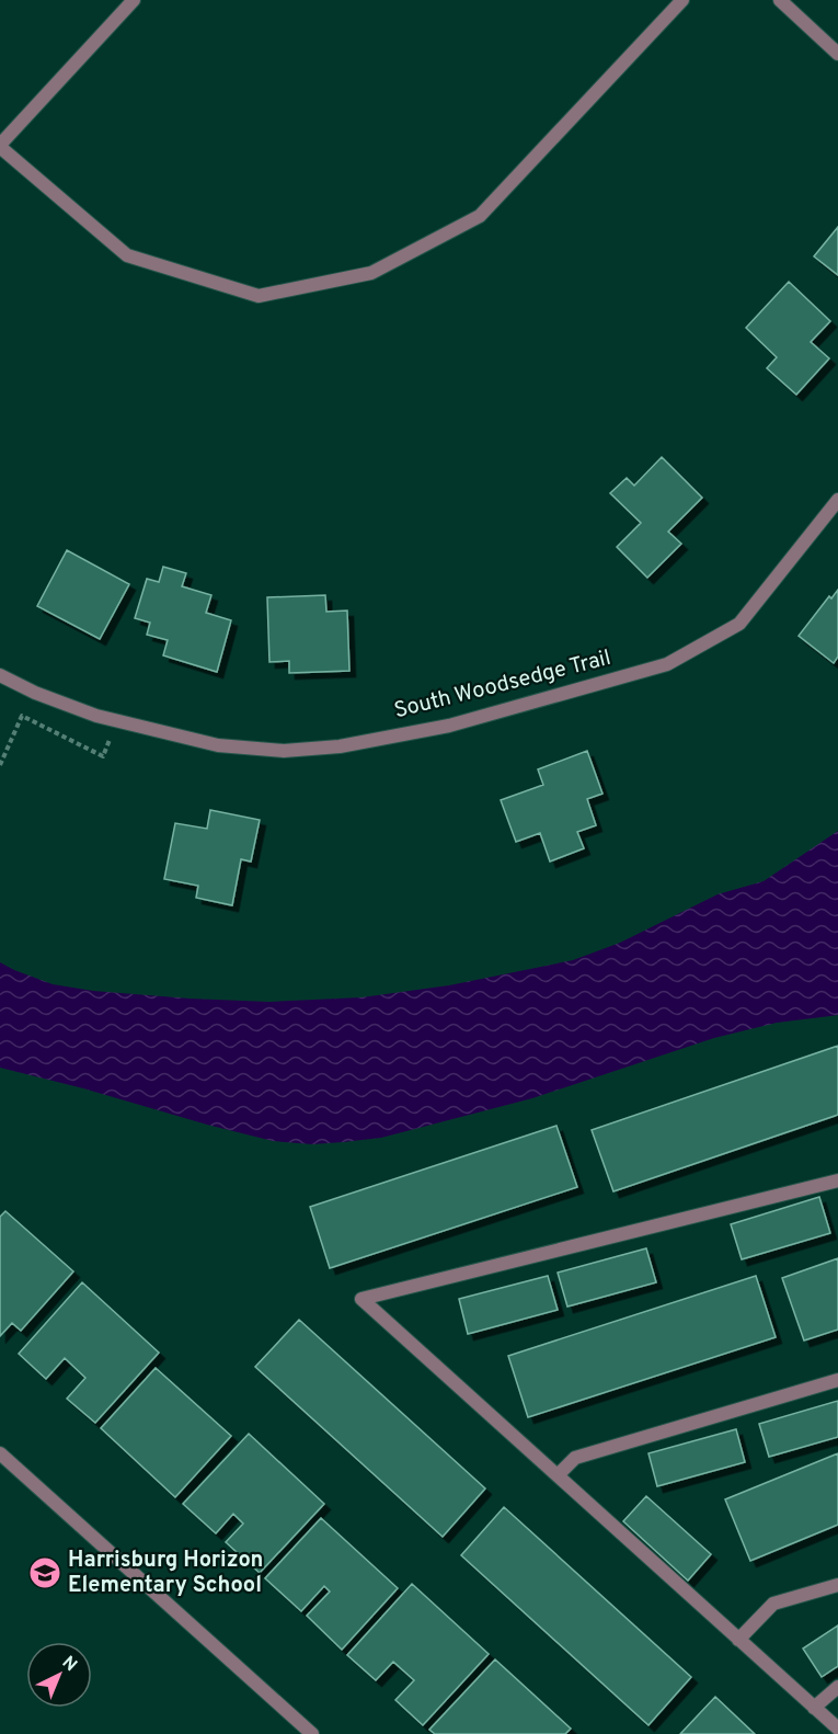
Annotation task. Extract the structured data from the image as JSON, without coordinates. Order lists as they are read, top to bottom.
{
  "streets": {
    "street": ["South Woodsedge Trail"]
  },
  "places": {
    "school or university": ["Harrisburg Horizon Elementary School"]
  },
  "north": "top right"
}
